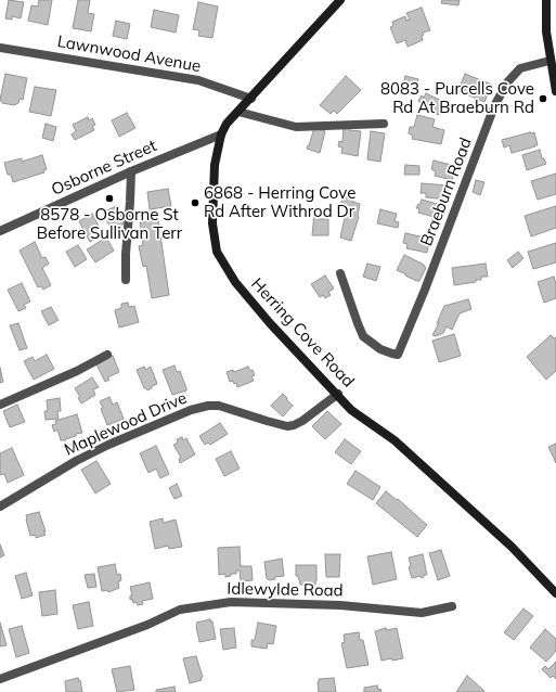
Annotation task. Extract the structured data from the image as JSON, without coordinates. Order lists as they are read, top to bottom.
{
  "streets": {
    "main road": ["Herring Cove Road"],
    "street": [
      "Lawnwood Avenue",
      "Osborne Street",
      "Braeburn Road",
      "Maplewood Drive",
      "Idlewylde Road"
    ]
  },
  "crossings": [
    ["Lawnwood Avenue", "Herring Cove Road"],
    ["Osborne Street", "Herring Cove Road"],
    ["Herring Cove Road", "Maplewood Drive"]
  ],
  "places": ["8083 - Purcells Cove Rd At Braeburn Rd", "8578 - Osborne St Before Sullivan Terr", "6868 - Herring Cove Rd After Withrod Dr"]
}
